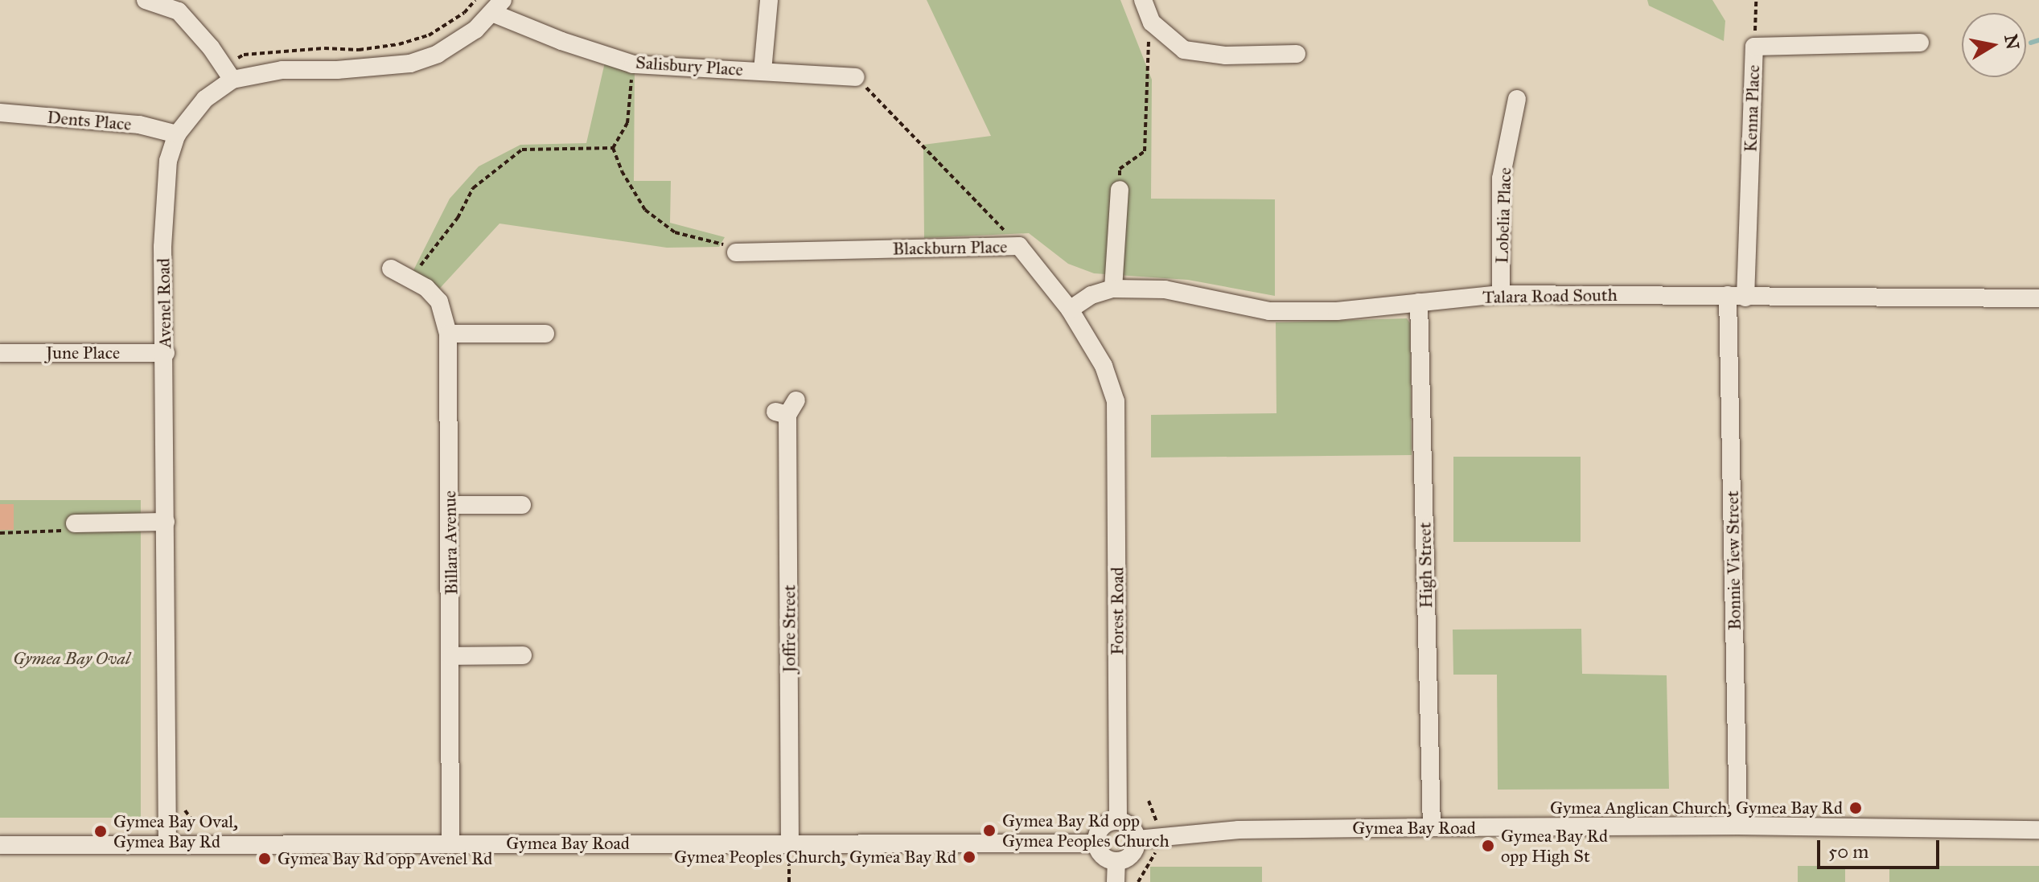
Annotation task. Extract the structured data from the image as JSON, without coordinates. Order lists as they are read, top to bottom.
{
  "streets": {
    "street": [
      "Salisbury Place",
      "Kenna Place",
      "Dents Place",
      "Lobelia Place",
      "Blackburn Place",
      "Talara Road South",
      "Avenel Road",
      "June Place",
      "Billara Avenue",
      "Bonnie View Street",
      "High Street",
      "Forest Road",
      "Joffre Street",
      "Gymea Bay Road"
    ]
  },
  "crossings": [
    ["Salisbury Place", "Avenel Road"],
    ["Kenna Place", "Talara Road South"],
    ["Kenna Place", "Bonnie View Street"],
    ["Dents Place", "Avenel Road"],
    ["Lobelia Place", "Talara Road South"],
    ["Blackburn Place", "Talara Road South"],
    ["Blackburn Place", "Forest Road"],
    ["Talara Road South", "Bonnie View Street"],
    ["Talara Road South", "High Street"],
    ["Avenel Road", "June Place"],
    ["Avenel Road", "Gymea Bay Road"],
    ["Billara Avenue", "Gymea Bay Road"],
    ["Bonnie View Street", "Gymea Bay Road"],
    ["High Street", "Gymea Bay Road"],
    ["Forest Road", "Gymea Bay Road"],
    ["Joffre Street", "Gymea Bay Road"]
  ],
  "parks": ["Gymea Bay Oval"],
  "places": [
    "Gymea Anglican Church, Gymea Bay Rd",
    "Gymea Bay Rd opp Gymea Peoples Church",
    "Gymea Bay Oval, Gymea Bay Rd",
    "Gymea Bay Rd opp High St",
    "Gymea Peoples Church, Gymea Bay Rd",
    "Gymea Bay Rd opp Avenel Rd"
  ],
  "scale_bar": "50 m",
  "north": "right"
}
